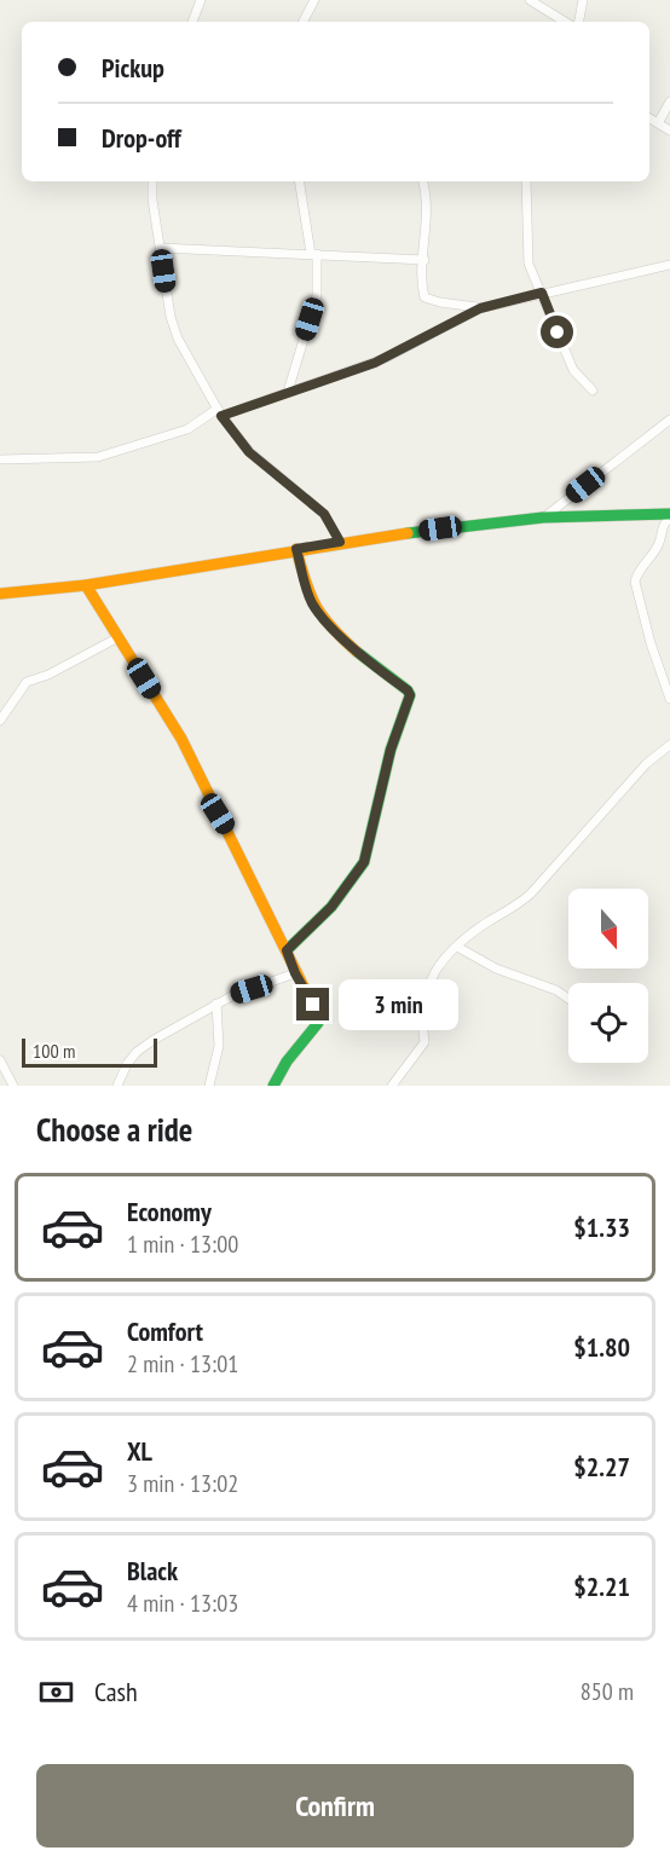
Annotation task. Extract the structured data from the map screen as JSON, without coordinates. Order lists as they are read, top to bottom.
{
  "scale_bar": "100 m",
  "north": "bottom",
  "page": {
    "banner": ["Pickup", "Drop-off"],
    "bubble": "3 min",
    "scale": "100 m",
    "heading": "Choose a ride",
    "list": [
      {
        "name": "Economy",
        "note": "1 min · 13:00",
        "value": "$1.33"
      },
      {
        "name": "Comfort",
        "note": "2 min · 13:01",
        "value": "$1.80"
      },
      {
        "name": "XL",
        "note": "3 min · 13:02",
        "value": "$2.27"
      },
      {
        "name": "Black",
        "note": "4 min · 13:03",
        "value": "$2.21"
      }
    ],
    "pay": ["Cash", "850 m"],
    "buttons": "Confirm"
  }
}
